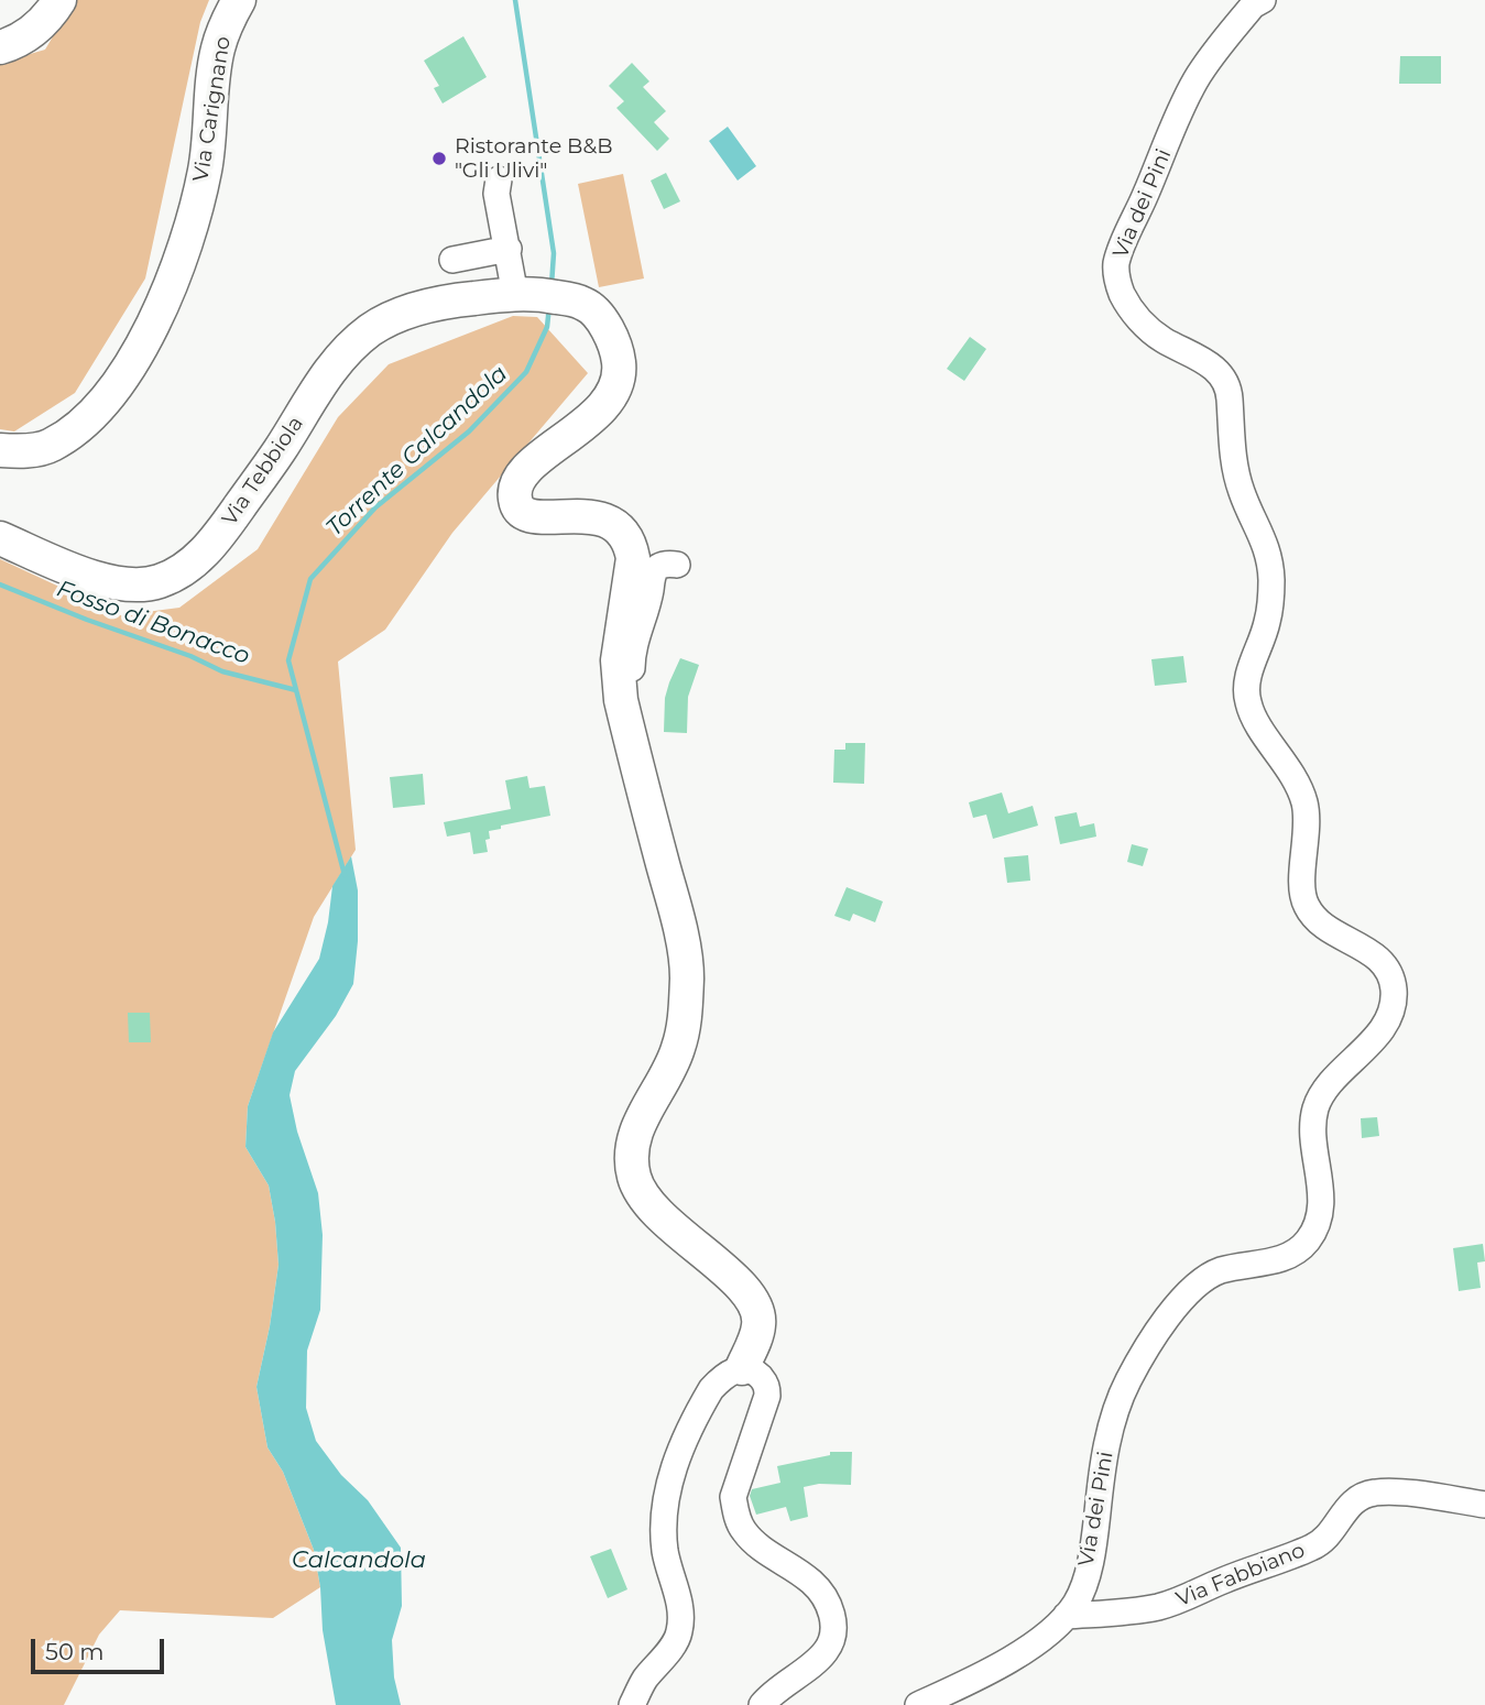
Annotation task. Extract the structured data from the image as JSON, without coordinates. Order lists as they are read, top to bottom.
{
  "streets": {
    "main road": ["Via Carignano", "Via Tebbiola"],
    "street": ["Via dei Pini", "Via Fabbiano"]
  },
  "crossings": [
    ["Via dei Pini", "Via Fabbiano"]
  ],
  "water": ["Torrente Calcandola", "Fosso di Bonacco", "Calcandola"],
  "places": ["Ristorante B&B \"Gli Ulivi\""],
  "scale_bar": "50 m"
}
